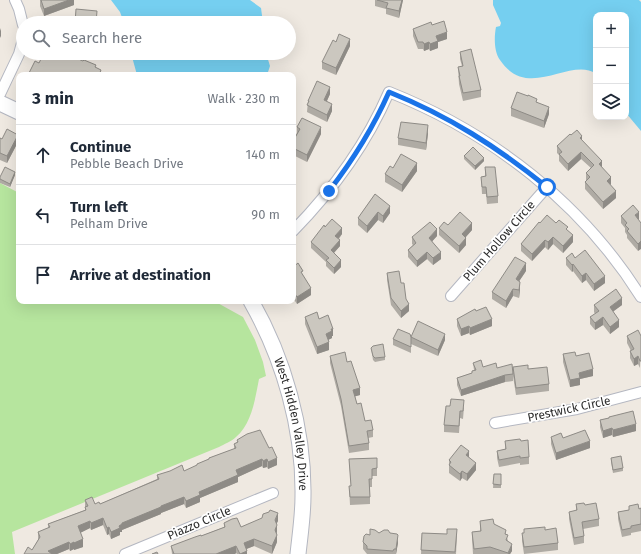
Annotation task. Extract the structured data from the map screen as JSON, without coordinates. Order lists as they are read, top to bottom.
{
  "streets": {
    "street": [
      "Plum Hollow Circle",
      "Prestwick Circle",
      "West Hidden Valley Drive",
      "Piazzo Circle"
    ]
  },
  "page": {
    "map_buttons": ["+", "−"],
    "search": "Search here",
    "heading": ["3 min", "Walk · 230 m"],
    "list": [
      ["Continue", "Pebble Beach Drive", "140 m"],
      ["Turn left", "Pelham Drive", "90 m"],
      "Arrive at destination"
    ]
  }
}
